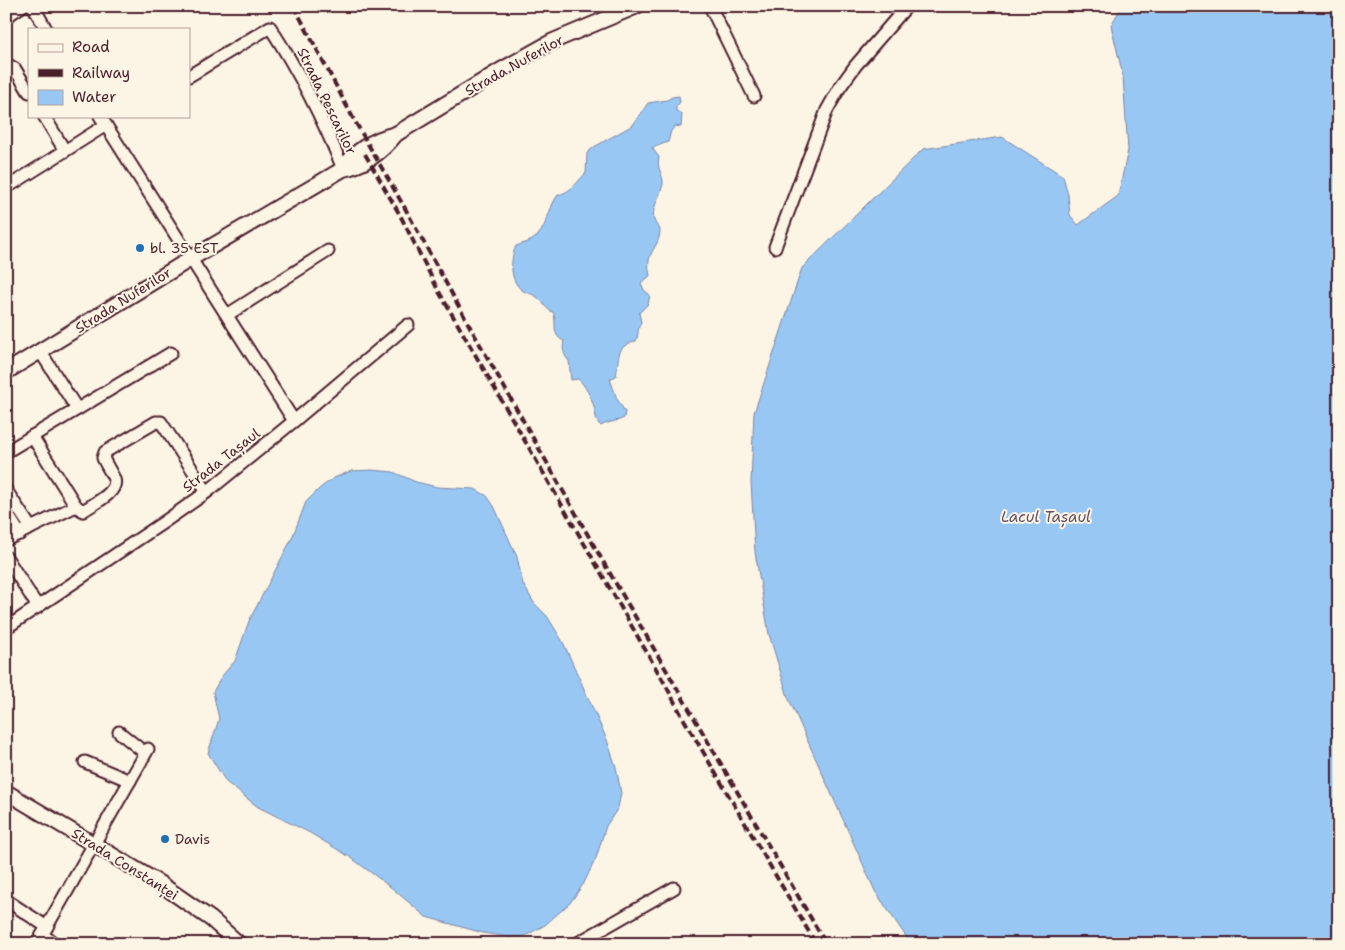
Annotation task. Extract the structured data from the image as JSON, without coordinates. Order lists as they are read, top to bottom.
{
  "streets": {
    "street": [
      "Strada Nuferilor",
      "Strada Pescarilor",
      "Strada Tașaul",
      "Strada Constanței"
    ]
  },
  "crossings": [
    ["Strada Nuferilor", "Strada Pescarilor"]
  ],
  "water": ["Lacul Tașaul"],
  "places": ["bl. 35 EST", "Davis"],
  "legend": ["Road", "Railway", "Water"]
}
